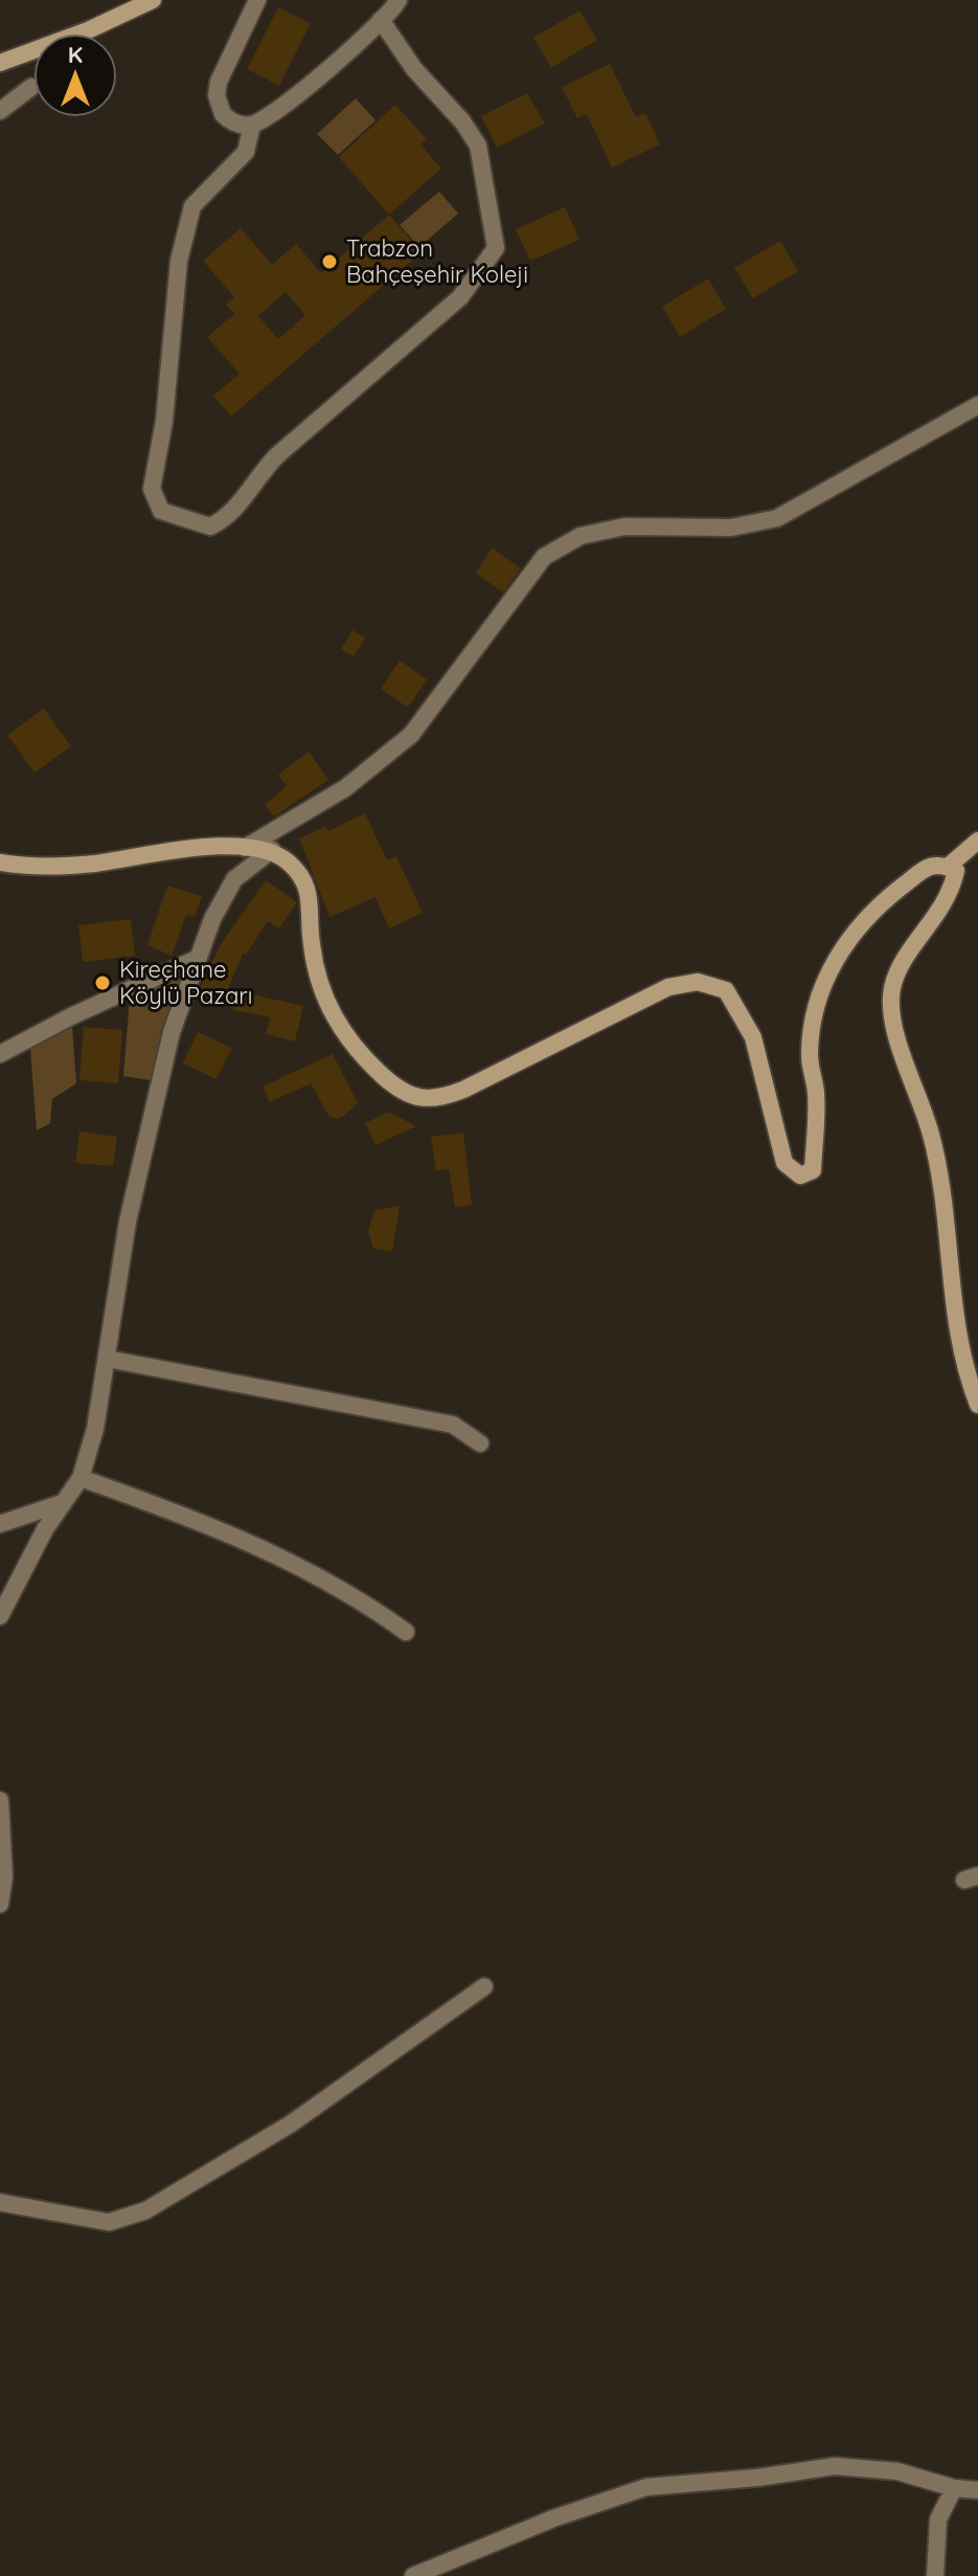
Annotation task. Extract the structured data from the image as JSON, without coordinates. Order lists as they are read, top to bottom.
{
  "places": ["Trabzon Bahçeşehir Koleji", "Kireçhane Köylü Pazarı"],
  "north": "top"
}
